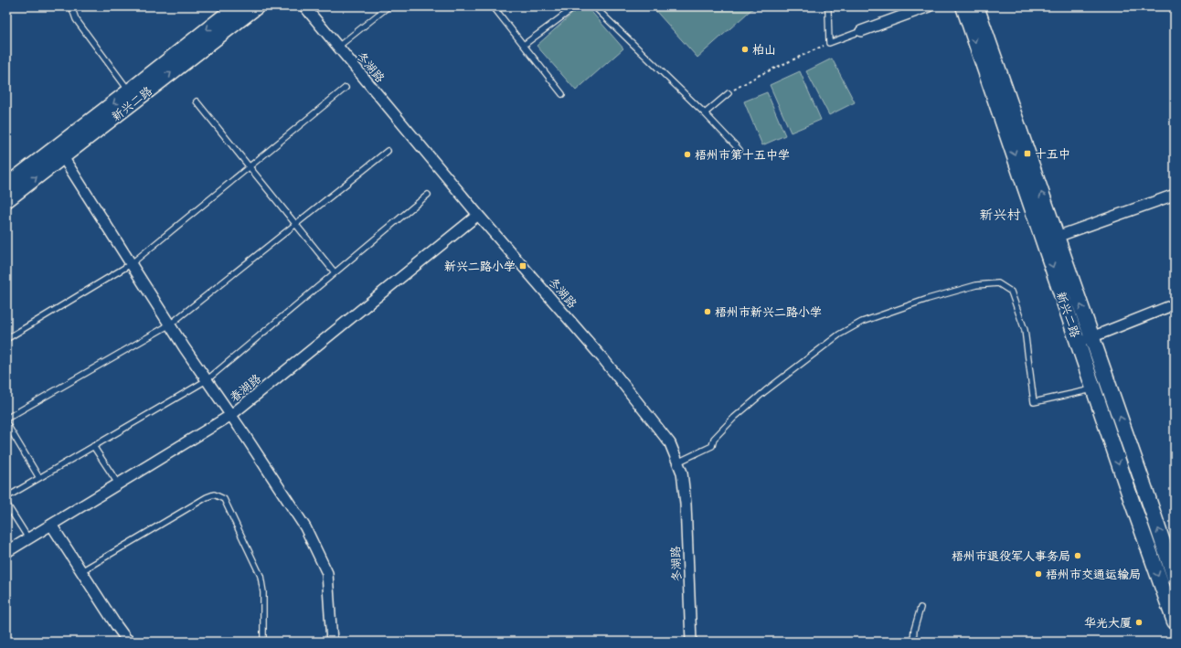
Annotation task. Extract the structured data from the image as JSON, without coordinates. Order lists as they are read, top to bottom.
{
  "streets": {
    "main road": ["新兴二路"],
    "street": ["冬湖路", "春湖路"]
  },
  "crossings": [
    ["冬湖路", "春湖路"]
  ],
  "districts": ["新兴村"],
  "places": {
    "other": [
      "柏山",
      "梧州市第十五中学",
      "梧州市新兴二路小学",
      "梧州市退役军人事务局",
      "梧州市交通运输局",
      "华光大厦"
    ],
    "transit": ["十五中", "新兴二路小学"]
  }
}
